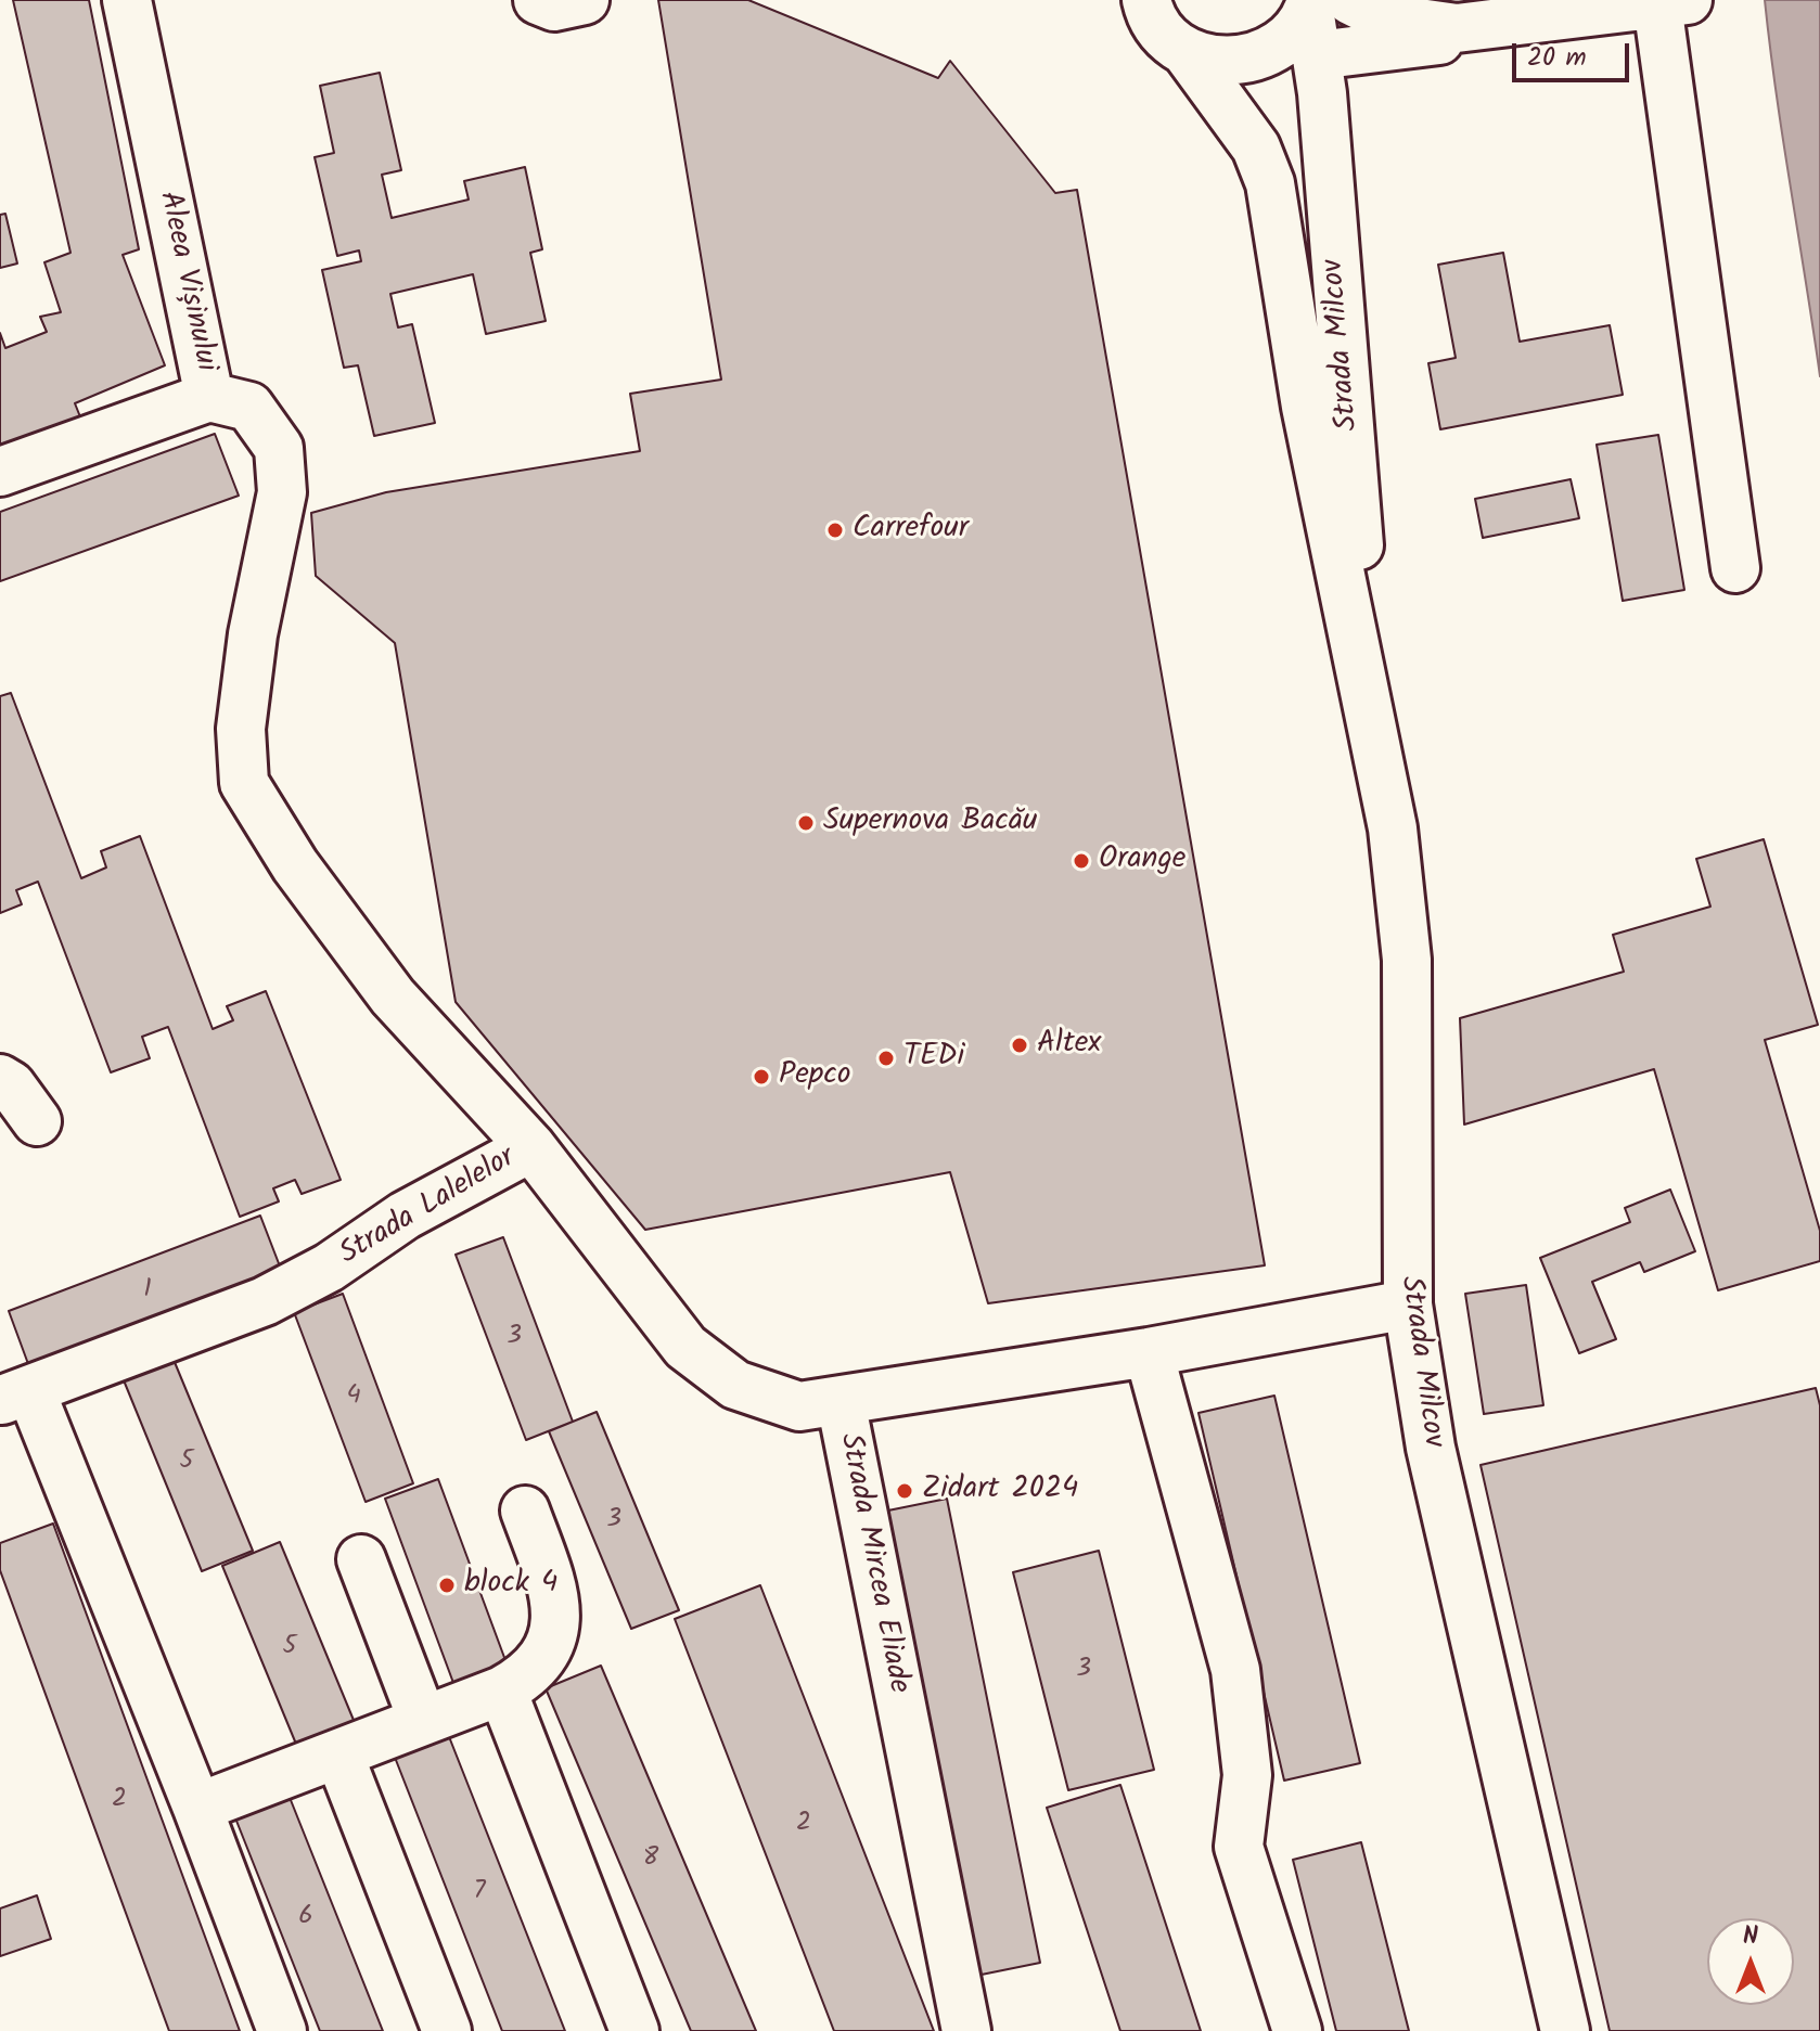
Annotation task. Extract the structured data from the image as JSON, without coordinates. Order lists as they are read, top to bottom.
{
  "streets": {
    "street": [
      "Aleea Vișinului",
      "Strada Milcov",
      "Strada Lalelelor",
      "Strada Mircea Eliade"
    ]
  },
  "crossings": [
    ["Strada Milcov", "Strada Mircea Eliade"],
    ["Strada Lalelelor", "Strada Mircea Eliade"]
  ],
  "places": [
    "Carrefour",
    "Supernova Bacău",
    "Orange",
    "Altex",
    "TEDi",
    "Pepco",
    "Zidart 2024",
    "block 4"
  ],
  "house_numbers": [
    "1",
    "3",
    "4",
    "5",
    "3",
    "5",
    "3",
    "2",
    "2",
    "8",
    "7",
    "6"
  ],
  "scale_bar": "20 m",
  "north": "top"
}
